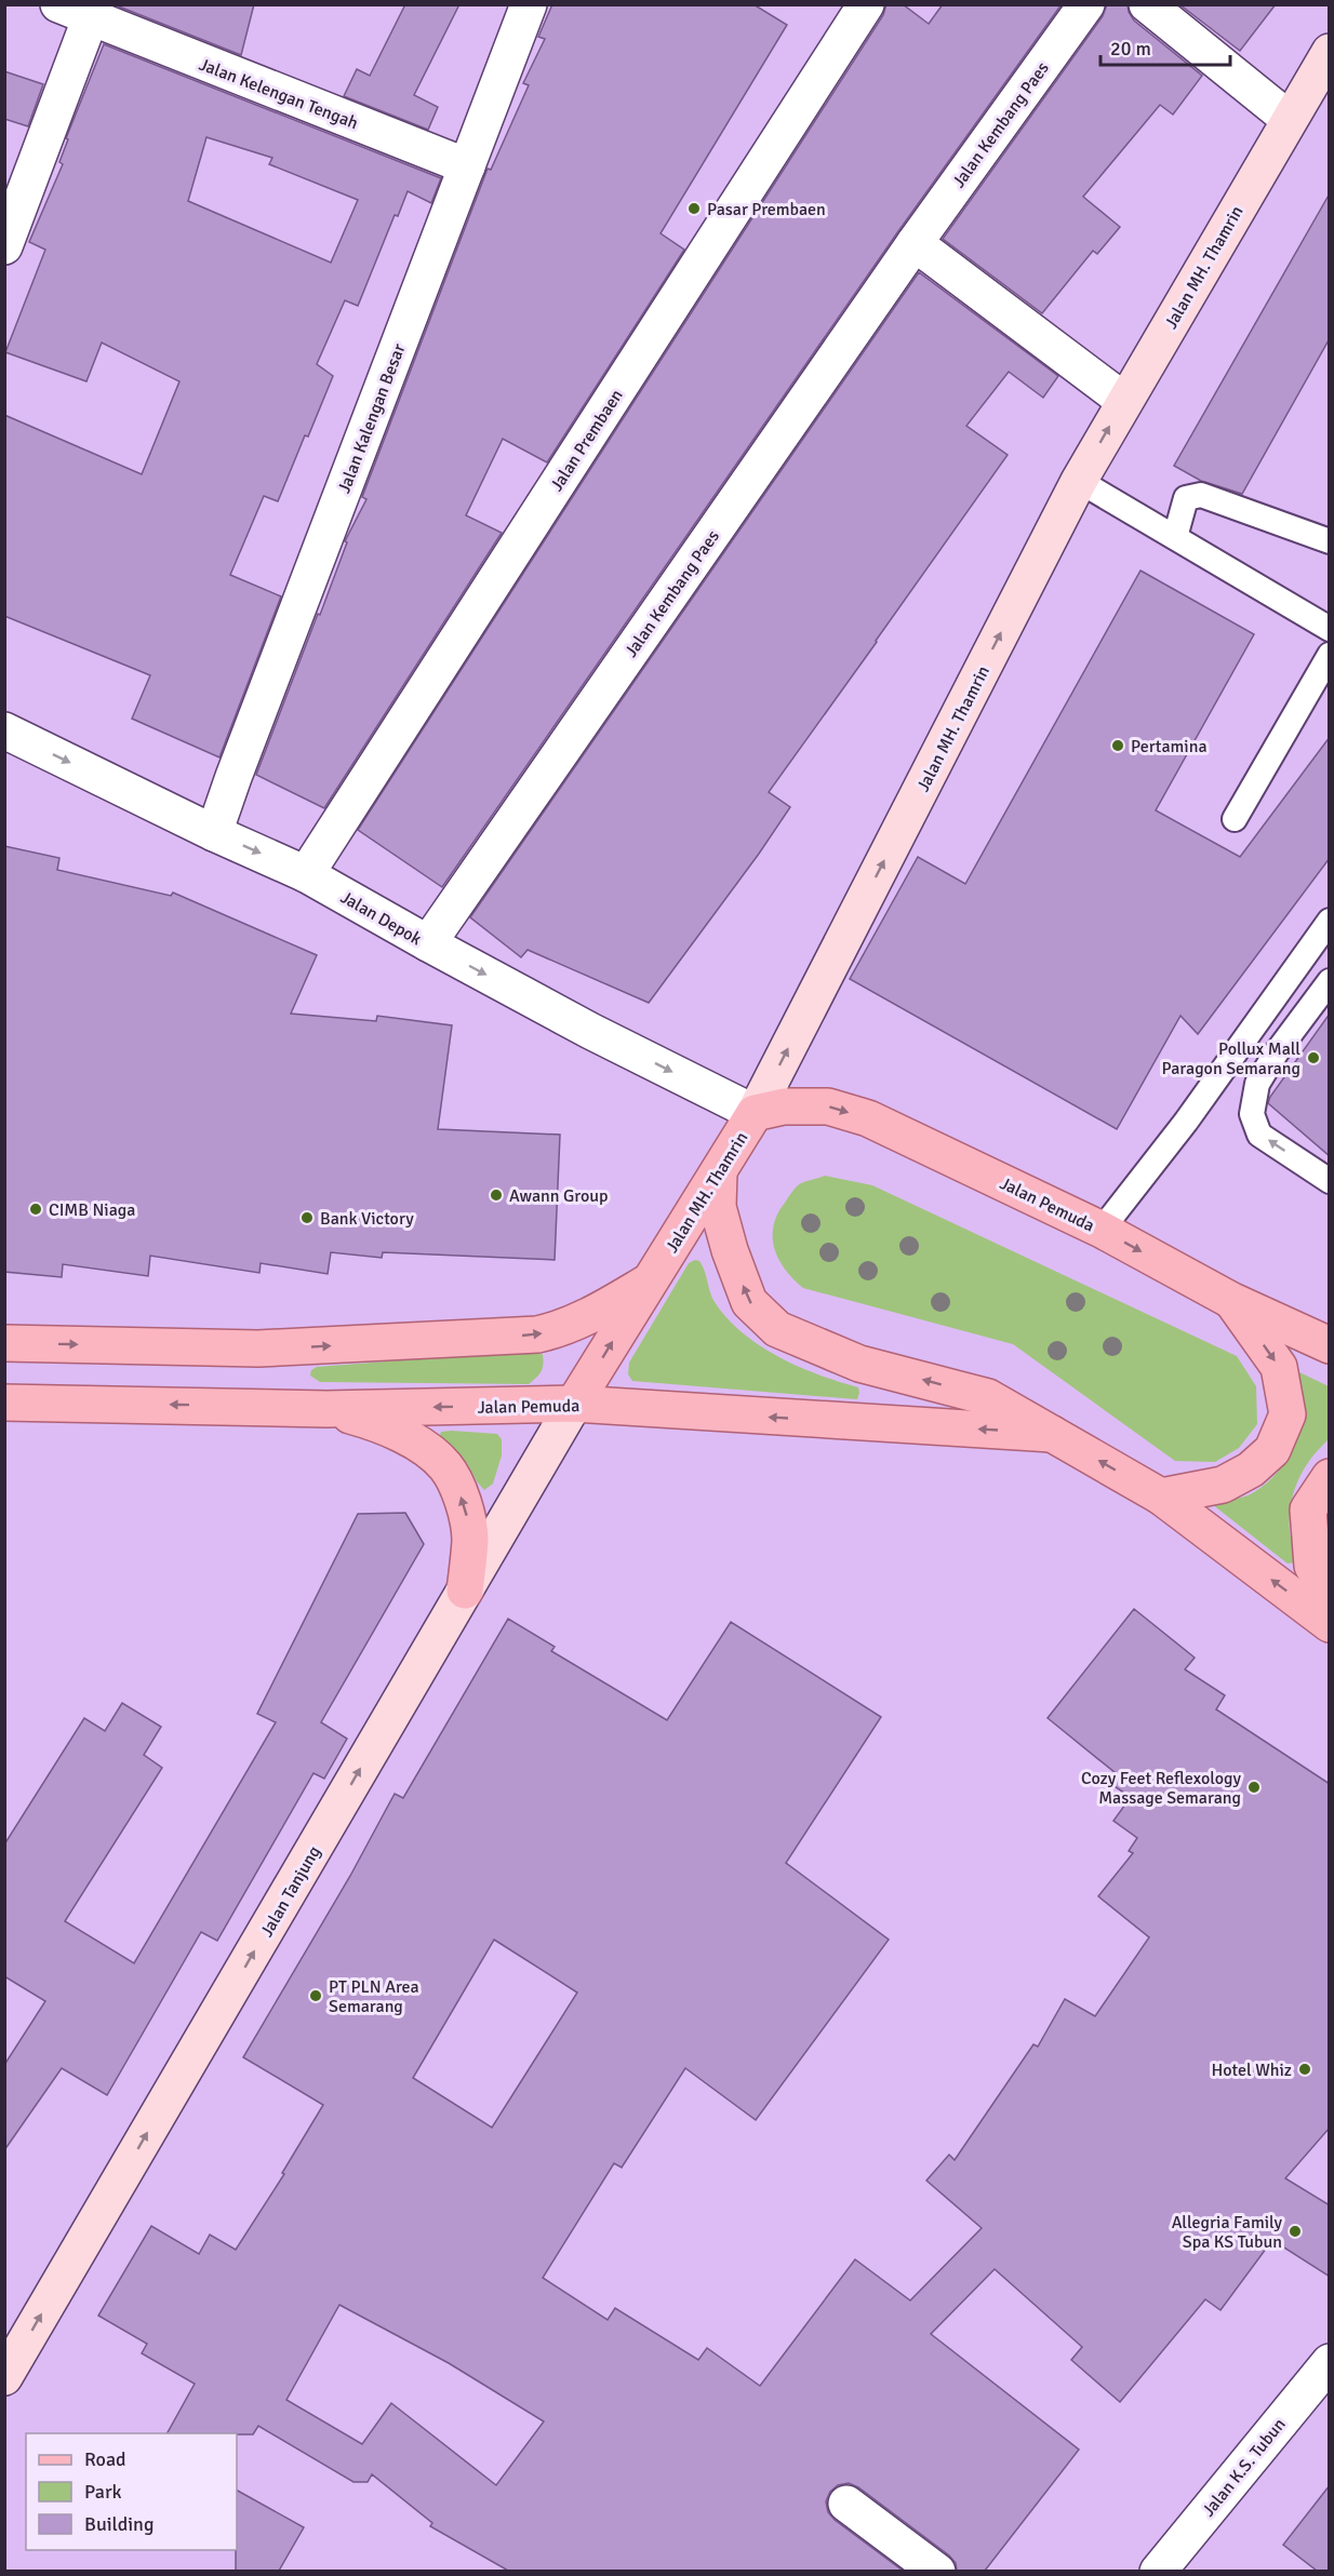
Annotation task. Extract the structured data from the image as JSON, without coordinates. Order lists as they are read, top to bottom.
{
  "streets": {
    "main road": ["Jalan MH. Thamrin", "Jalan Pemuda", "Jalan Tanjung"],
    "street": [
      "Jalan Kelengan Tengah",
      "Jalan Kembang Paes",
      "Jalan Kalengan Besar",
      "Jalan Prembaen",
      "Jalan Depok",
      "Jalan K.S. Tubun"
    ]
  },
  "crossings": [
    ["Jalan Kelengan Tengah", "Jalan Kalengan Besar"],
    ["Jalan Kembang Paes", "Jalan Depok"],
    ["Jalan MH. Thamrin", "Jalan Depok"],
    ["Jalan MH. Thamrin", "Jalan Pemuda"],
    ["Jalan MH. Thamrin", "Jalan Tanjung"],
    ["Jalan Kalengan Besar", "Jalan Depok"],
    ["Jalan Prembaen", "Jalan Depok"],
    ["Jalan Depok", "Jalan Pemuda"],
    ["Jalan Pemuda", "Jalan Tanjung"]
  ],
  "one_way": ["Jalan MH. Thamrin", "Jalan Depok", "Jalan Tanjung"],
  "places": [
    "Pasar Prembaen",
    "Pertamina",
    "Pollux Mall Paragon Semarang",
    "Awann Group",
    "CIMB Niaga",
    "Bank Victory",
    "Cozy Feet Reflexology Massage Semarang",
    "PT PLN Area Semarang",
    "Hotel Whiz",
    "Allegria Family Spa KS Tubun"
  ],
  "legend": ["Road", "Park", "Building"],
  "scale_bar": "20 m"
}
